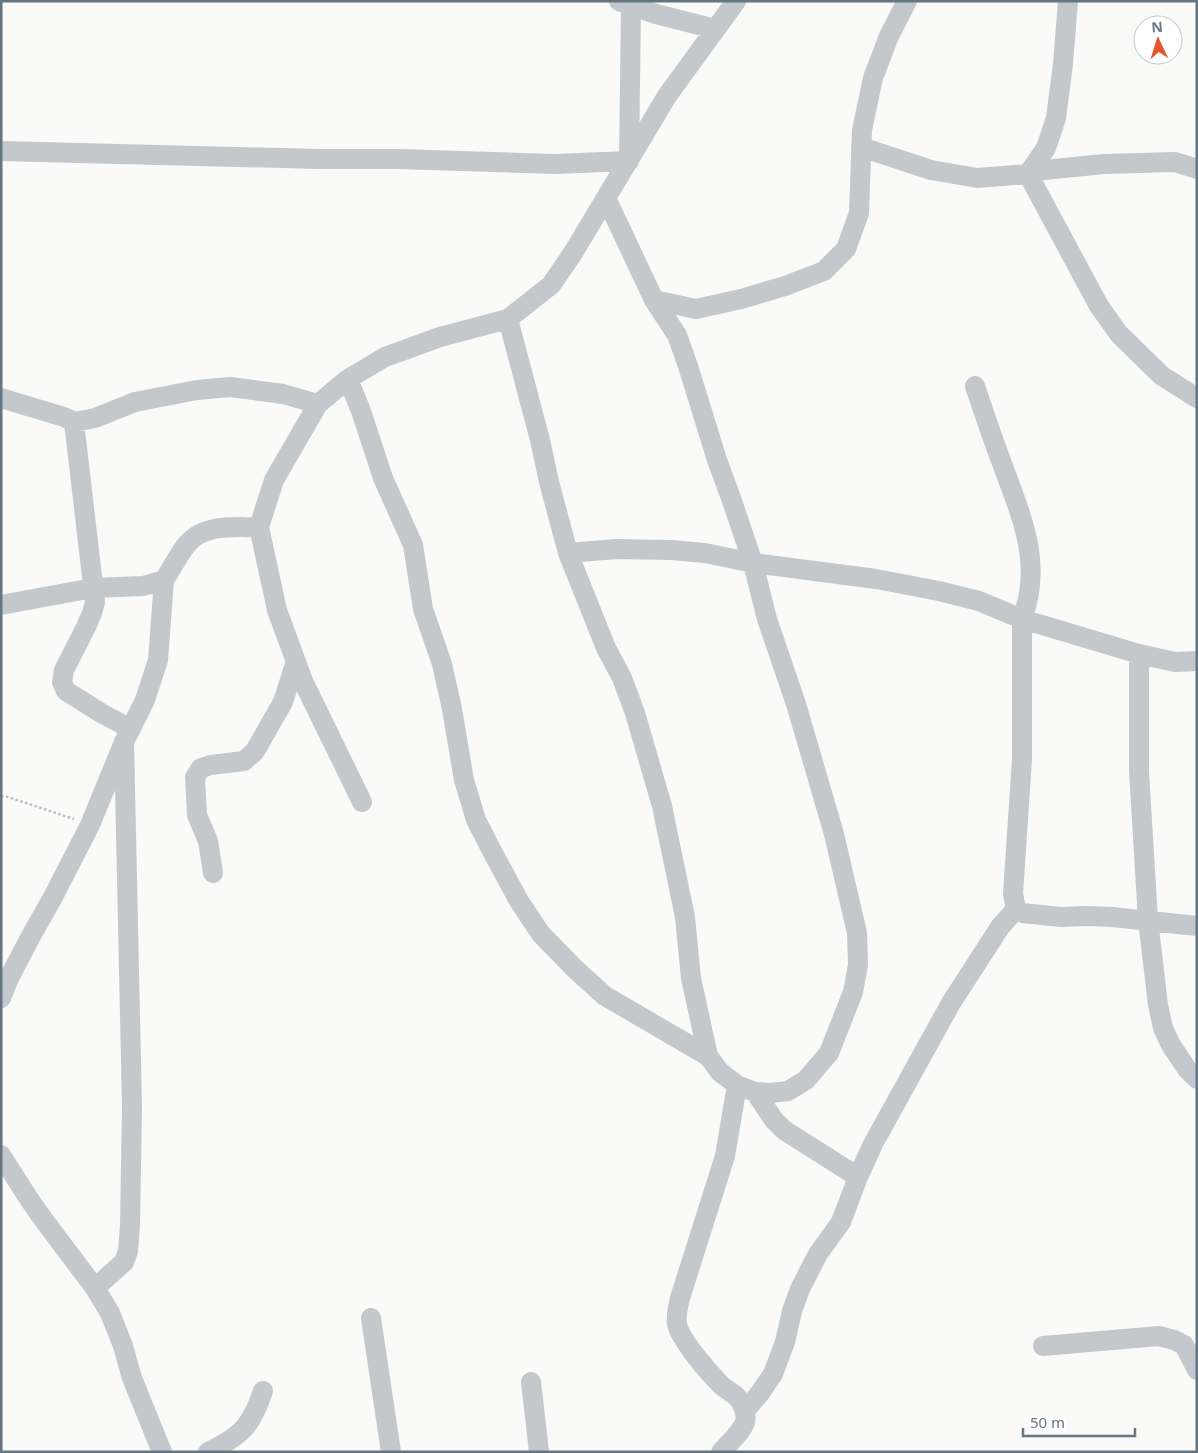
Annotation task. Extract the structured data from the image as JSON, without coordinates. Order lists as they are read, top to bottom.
{
  "scale_bar": "50 m",
  "north": "top"
}
